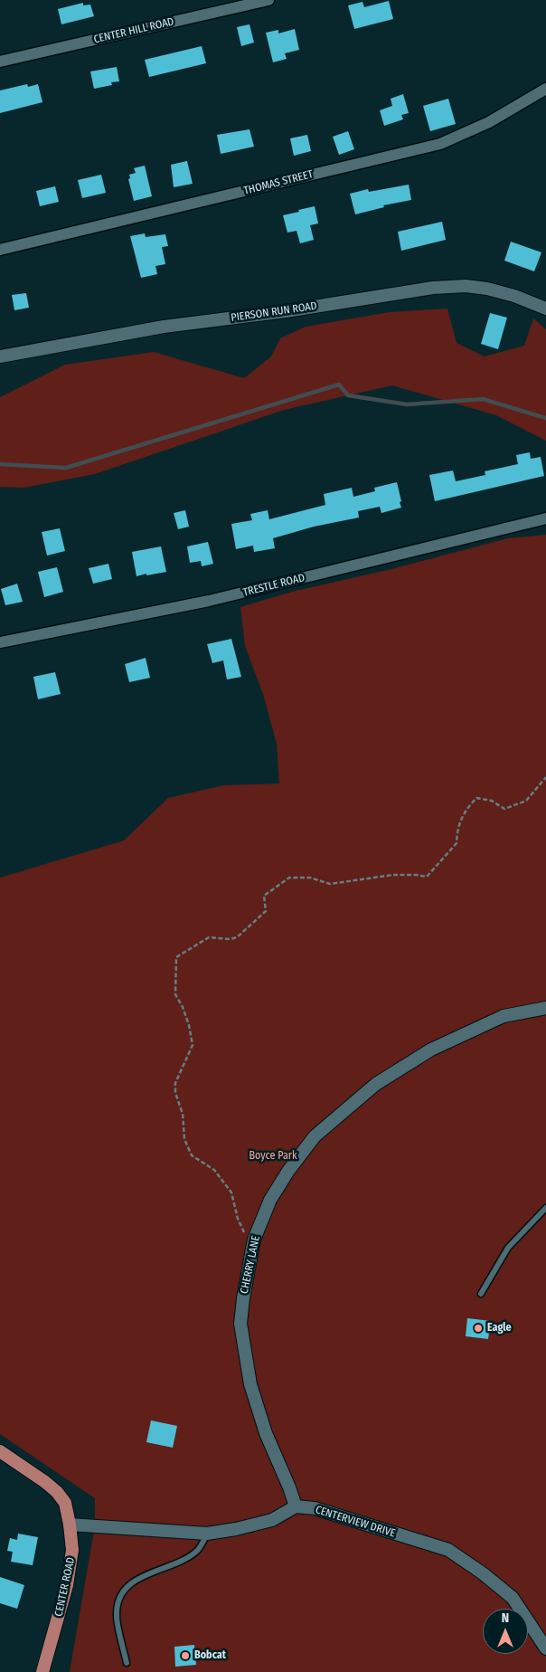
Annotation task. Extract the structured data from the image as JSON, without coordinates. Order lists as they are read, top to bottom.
{
  "streets": {
    "main road": ["CENTER ROAD"],
    "street": [
      "CENTER HILL ROAD",
      "THOMAS STREET",
      "PIERSON RUN ROAD",
      "TRESTLE ROAD",
      "CHERRY LANE",
      "CENTERVIEW DRIVE"
    ]
  },
  "crossings": [
    ["CHERRY LANE", "CENTERVIEW DRIVE"]
  ],
  "parks": ["Boyce Park"],
  "places": ["Eagle", "Bobcat"],
  "north": "top"
}
